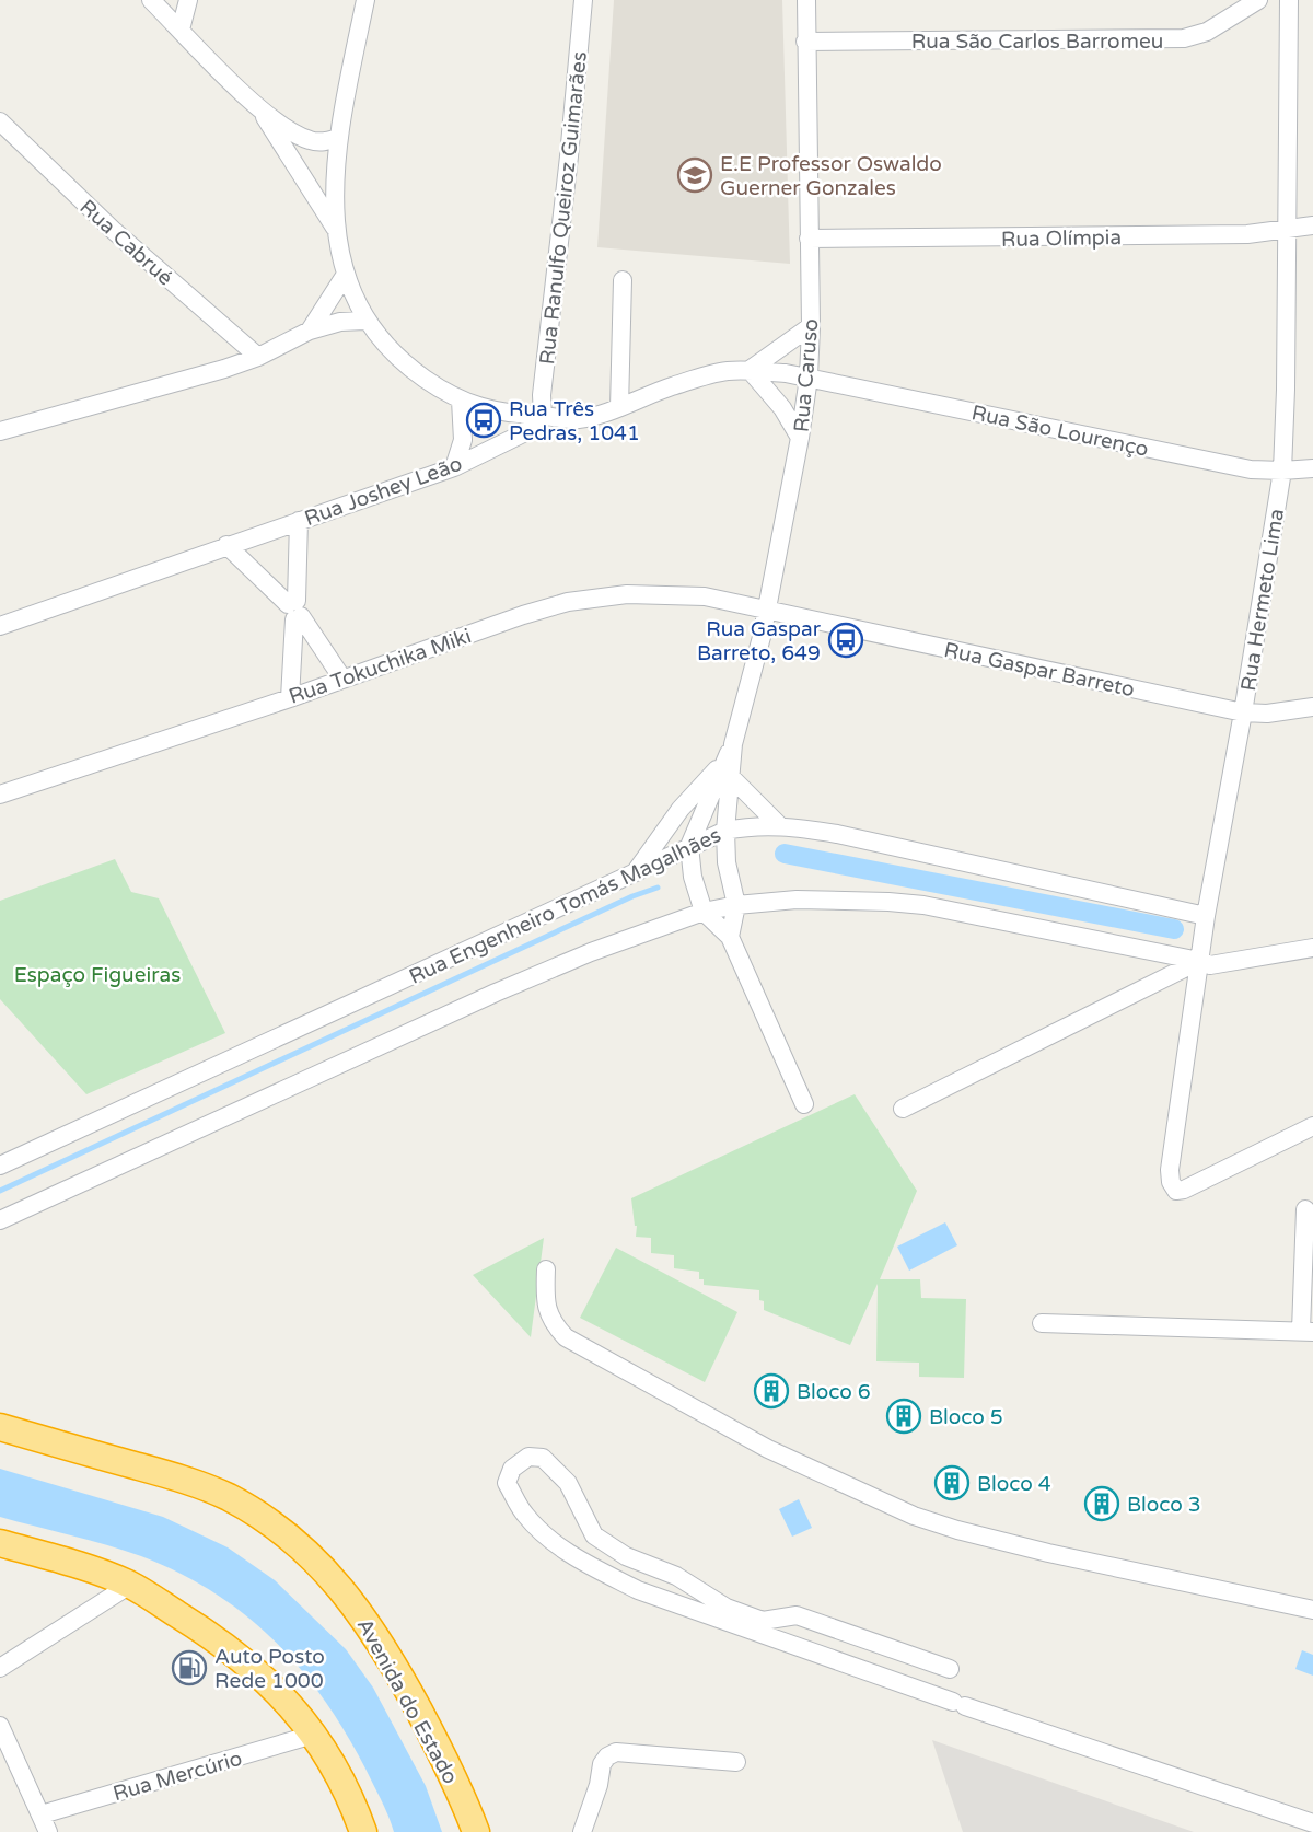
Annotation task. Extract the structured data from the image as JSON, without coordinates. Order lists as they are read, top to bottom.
{
  "streets": {
    "highway": ["Avenida do Estado"],
    "street": [
      "Rua São Carlos Barromeu",
      "Rua Ranulfo Queiroz Guimarães",
      "Rua Olímpia",
      "Rua Cabrué",
      "Rua Caruso",
      "Rua São Lourenço",
      "Rua Joshey Leão",
      "Rua Hermeto Lima",
      "Rua Tokuchika Miki",
      "Rua Gaspar Barreto",
      "Rua Engenheiro Tomás Magalhães",
      "Rua Mercúrio"
    ]
  },
  "crossings": [
    ["Rua São Carlos Barromeu", "Rua Caruso"],
    ["Rua Ranulfo Queiroz Guimarães", "Rua Joshey Leão"],
    ["Rua Olímpia", "Rua Caruso"],
    ["Rua Olímpia", "Rua Hermeto Lima"],
    ["Rua Caruso", "Rua São Lourenço"],
    ["Rua Caruso", "Rua Tokuchika Miki"],
    ["Rua Caruso", "Rua Gaspar Barreto"],
    ["Rua Caruso", "Rua Engenheiro Tomás Magalhães"],
    ["Rua São Lourenço", "Rua Hermeto Lima"],
    ["Rua Hermeto Lima", "Rua Gaspar Barreto"],
    ["Rua Hermeto Lima", "Rua Engenheiro Tomás Magalhães"],
    ["Rua Tokuchika Miki", "Rua Gaspar Barreto"]
  ],
  "parks": ["Espaço Figueiras"],
  "places": {
    "school or university": ["E.E Professor Oswaldo Guerner Gonzales"],
    "bus stop": ["Rua Três Pedras, 1041", "Rua Gaspar Barreto, 649"],
    "building": [
      "Bloco 6",
      "Bloco 5",
      "Bloco 4",
      "Bloco 3"
    ],
    "fuel station": ["Auto Posto Rede 1000"]
  }
}
